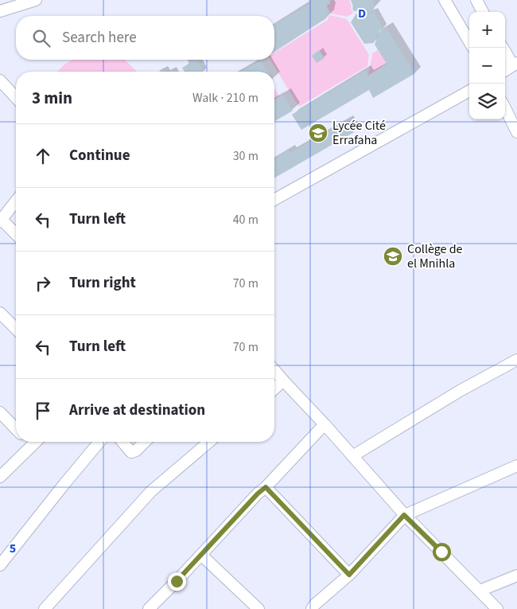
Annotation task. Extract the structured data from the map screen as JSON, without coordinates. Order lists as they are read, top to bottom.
{
  "places": {
    "school or university": ["Lycée Cité Errafaha", "Collège de el Mnihla"]
  },
  "page": {
    "map_buttons": ["+", "−"],
    "search": "Search here",
    "heading": ["3 min", "Walk · 210 m"],
    "list": [
      ["Continue", "30 m"],
      ["Turn left", "40 m"],
      ["Turn right", "70 m"],
      ["Turn left", "70 m"],
      "Arrive at destination"
    ]
  },
  "grid": {
    "columns": ["D"],
    "rows": ["5"]
  }
}
